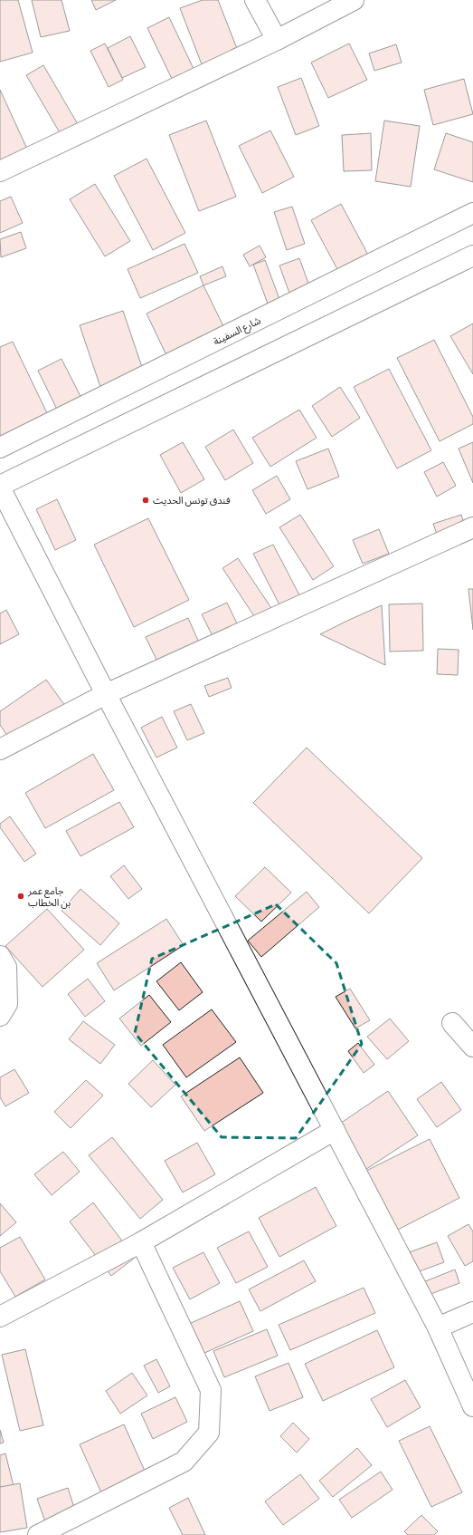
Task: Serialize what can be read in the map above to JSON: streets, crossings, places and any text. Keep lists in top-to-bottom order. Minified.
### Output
{"streets":{"street":["شارع السفينة"]},"places":["فندق تونس الحديث","جامع عمر بن الخطاب"]}
